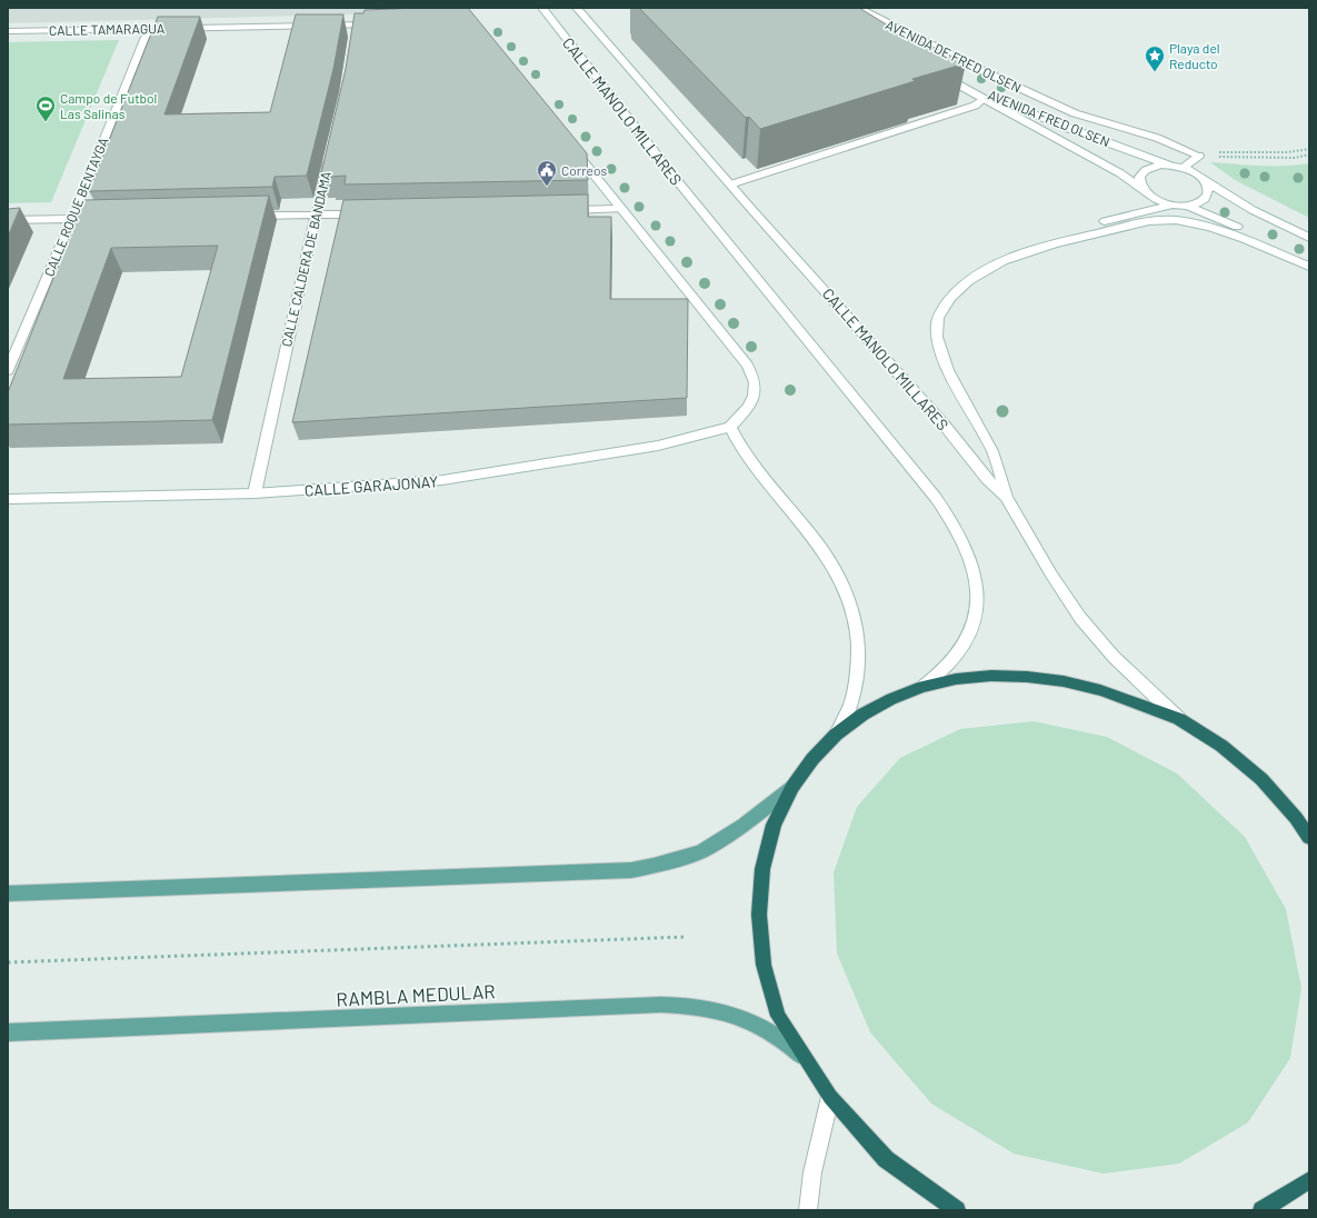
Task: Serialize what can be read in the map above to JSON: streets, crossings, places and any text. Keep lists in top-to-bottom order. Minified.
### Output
{"streets":{"main road":["RAMBLA MEDULAR"],"street":["CALLE TAMARAGUA","AVENIDA DE FRED OLSEN","CALLE MANOLO MILLARES","AVENIDA FRED OLSEN","CALLE ROQUE BENTAYGA","CALLE CALDERA DE BANDAMA","CALLE GARAJONAY"]},"crossings":[["CALLE TAMARAGUA","CALLE ROQUE BENTAYGA"],["CALLE CALDERA DE BANDAMA","CALLE GARAJONAY"]],"places":{"place":["Playa del Reducto"],"sports":["Campo de Futbol Las Salinas"],"public building":["Correos"]}}
